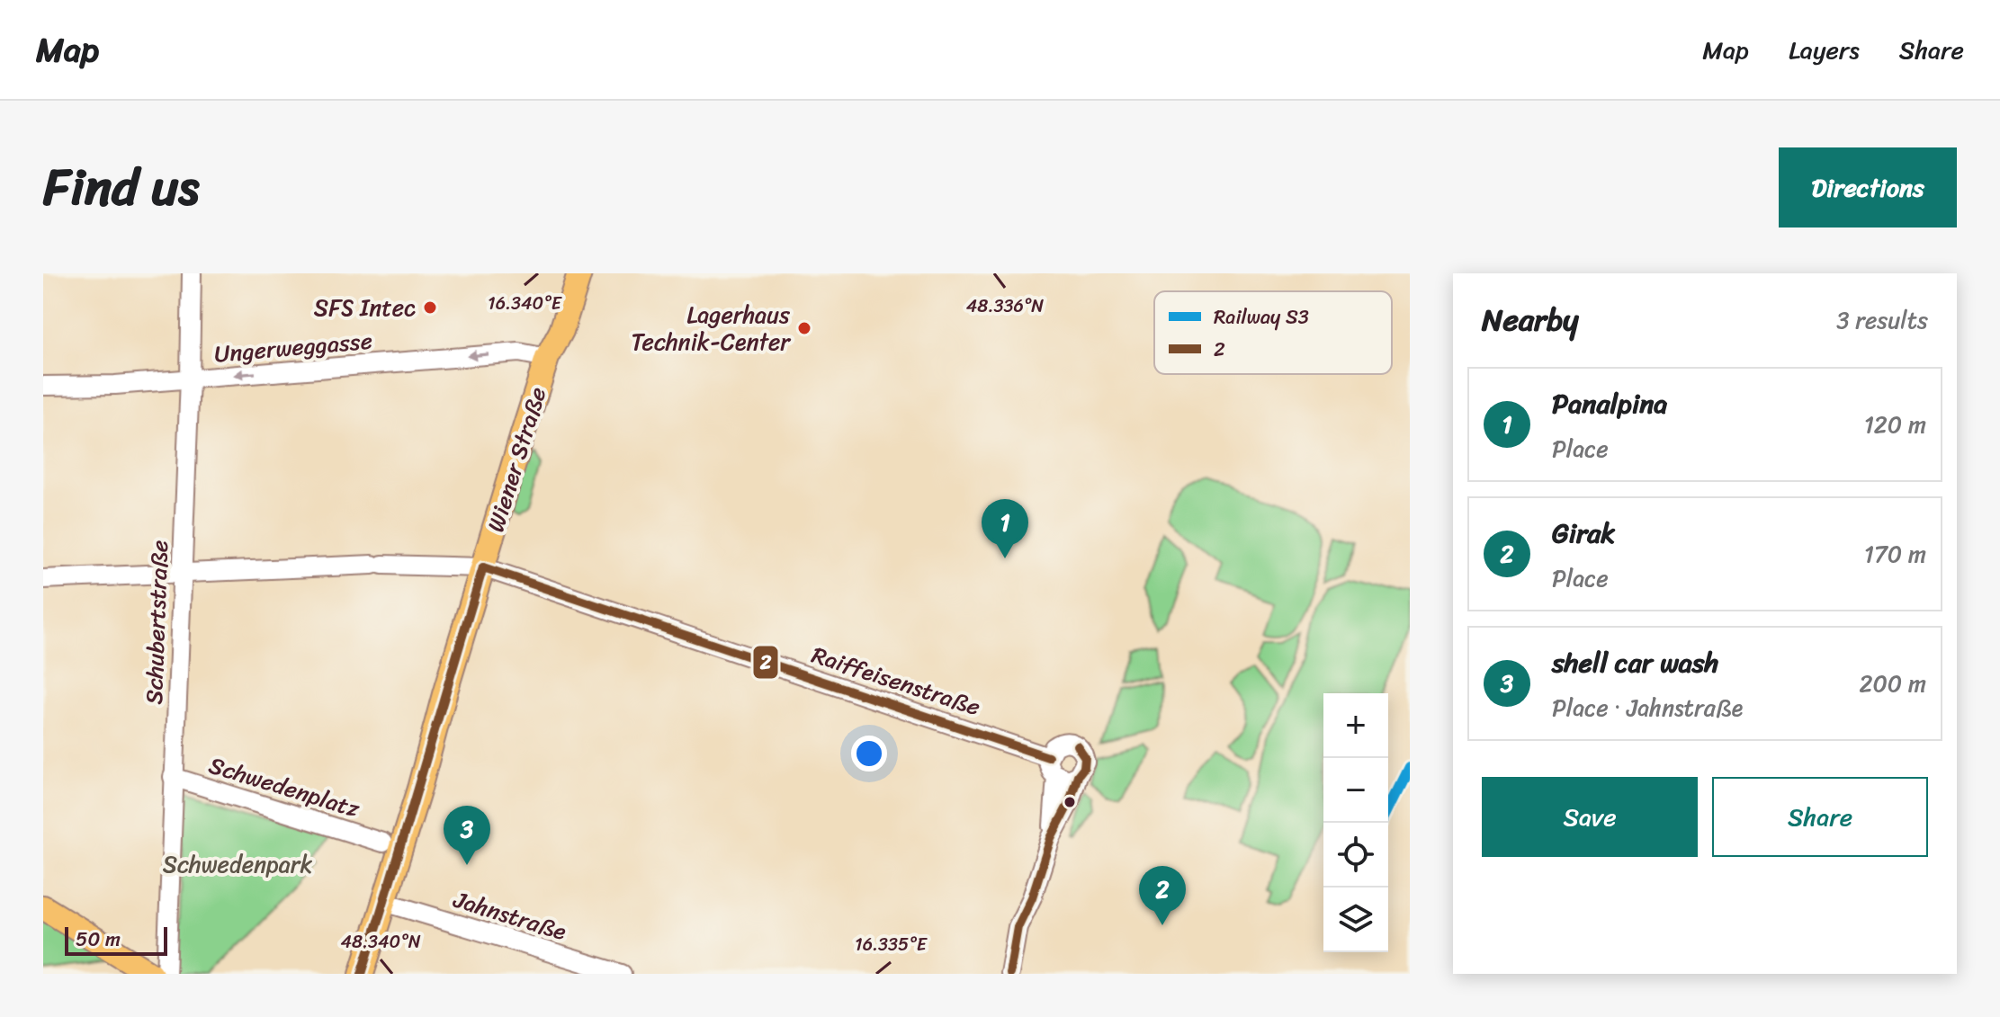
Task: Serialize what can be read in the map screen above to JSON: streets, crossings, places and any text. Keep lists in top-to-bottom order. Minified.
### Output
{"streets":{"main road":["Wiener Straße"],"street":["Ungerweggasse","Schubertstraße","Raiffeisenstraße","Schwedenplatz","Jahnstraße"]},"crossings":[["Ungerweggasse","Wiener Straße"],["Ungerweggasse","Schubertstraße"],["Wiener Straße","Raiffeisenstraße"],["Wiener Straße","Jahnstraße"],["Schubertstraße","Raiffeisenstraße"],["Schubertstraße","Schwedenplatz"]],"one_way":["Ungerweggasse"],"parks":["Schwedenpark"],"places":["SFS Intec","Lagerhaus Technik-Center"],"lines":["transit line 2","rail line S3"],"legend":["Railway S3","2"],"scale_bar":"50 m","page":{"header":"Map","nav":["Map","Layers","Share"],"title":"Find us","buttons":["Directions",["Save","Share"]],"heading":["Nearby","3 results"],"list":[{"mark":"1","name":"Panalpina","note":"Place","value":"120 m"},{"mark":"2","name":"Girak","note":"Place","value":"170 m"},{"mark":"3","name":"shell car wash","note":"Place · Jahnstraße","value":"200 m"}],"pins":["1","3","2"],"map_buttons":["+","−"],"scale":"50 m"},"coordinates":["16.340°E","48.336°N","48.340°N","16.335°E"]}
